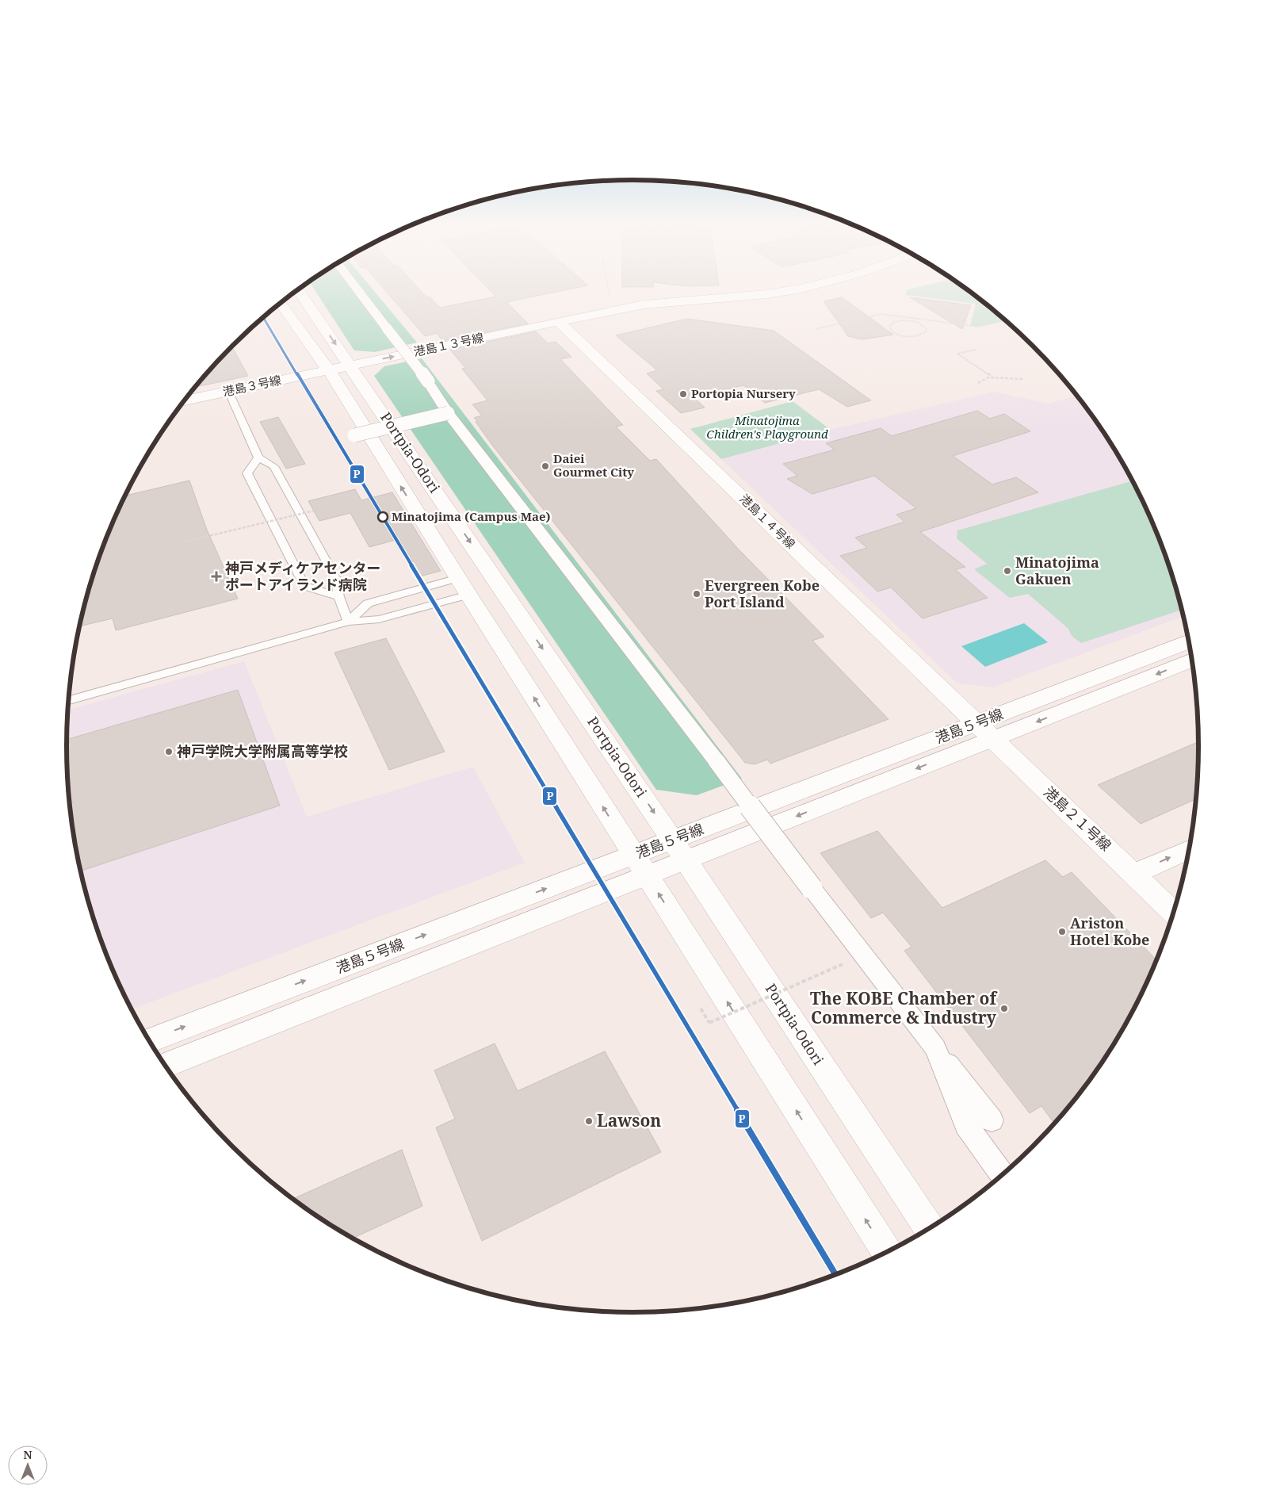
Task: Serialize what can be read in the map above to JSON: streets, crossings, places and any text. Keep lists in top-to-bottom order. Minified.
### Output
{"streets":{"street":["港島１３号線","港島３号線","Portpia-Odori","港島１４号線","港島５号線","港島２１号線"]},"crossings":[["港島１３号線","港島３号線"],["港島１３号線","Portpia-Odori"],["港島１３号線","港島１４号線"],["港島３号線","Portpia-Odori"],["Portpia-Odori","港島５号線"],["港島１４号線","港島５号線"],["港島１４号線","港島２１号線"],["港島５号線","港島２１号線"]],"parks":["Minatojima Children's Playground"],"places":{"other":["Portopia Nursery","Daiei Gourmet City","Minatojima (Campus Mae)","Minatojima Gakuen","Evergreen Kobe Port Island","神戸学院大学附属高等学校","Ariston Hotel Kobe","The KOBE Chamber of Commerce & Industry","Lawson"],"health":["神戸メディケアセンター ポートアイランド病院"]},"lines":["transit line P"],"north":"top"}
